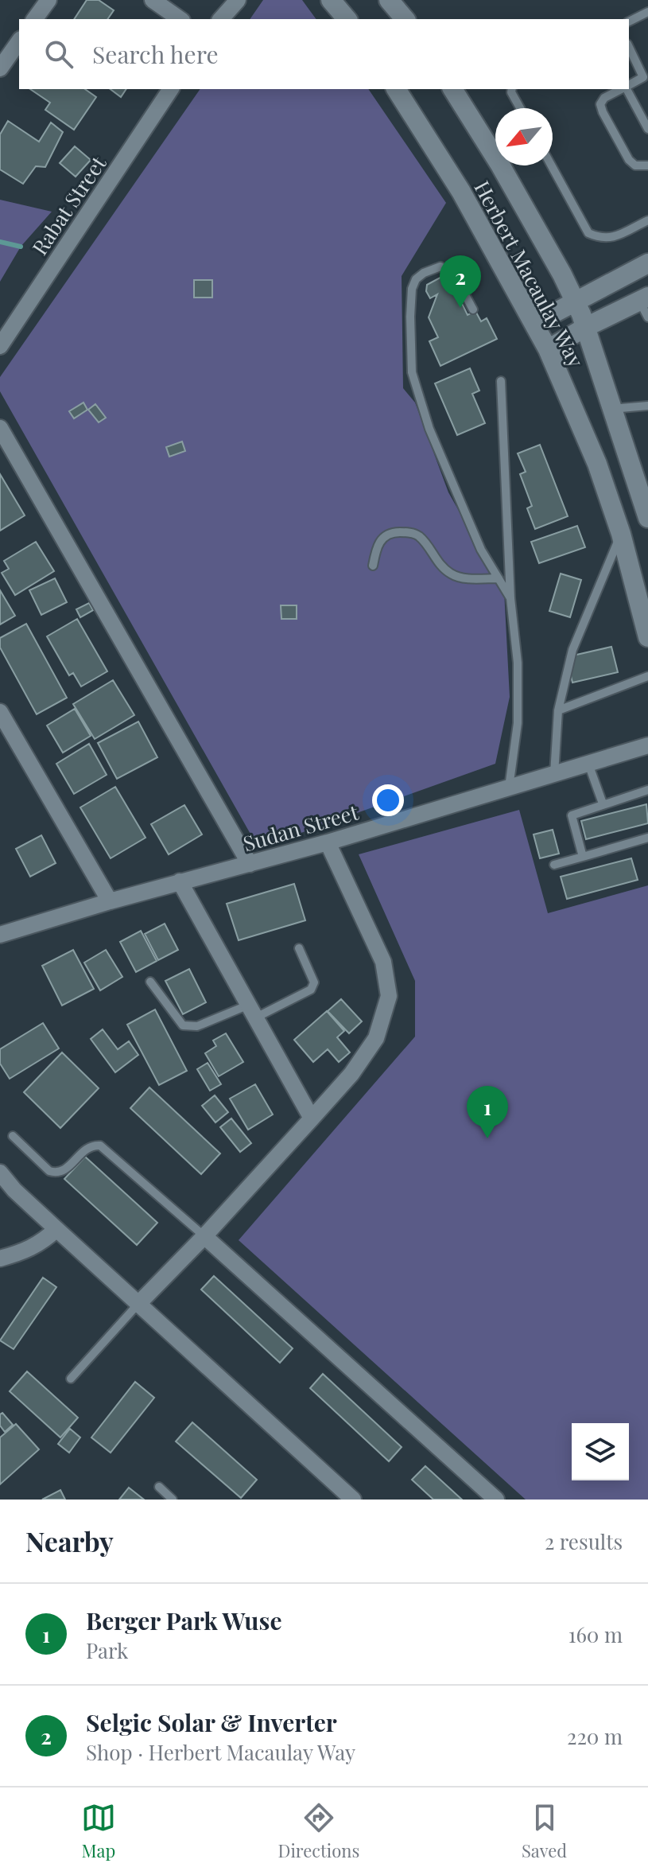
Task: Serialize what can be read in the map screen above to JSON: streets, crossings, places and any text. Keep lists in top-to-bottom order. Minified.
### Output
{"streets":{"main road":["Herbert Macaulay Way"],"street":["Rabat Street","Sudan Street"]},"north":"bottom left","page":{"search":"Search here","pins":["2","1"],"heading":["Nearby","2 results"],"list":[{"mark":"1","name":"Berger Park Wuse","note":"Park","value":"160 m"},{"mark":"2","name":"Selgic Solar & Inverter","note":"Shop · Herbert Macaulay Way","value":"220 m"}],"nav":["Map","Directions","Saved"]}}
